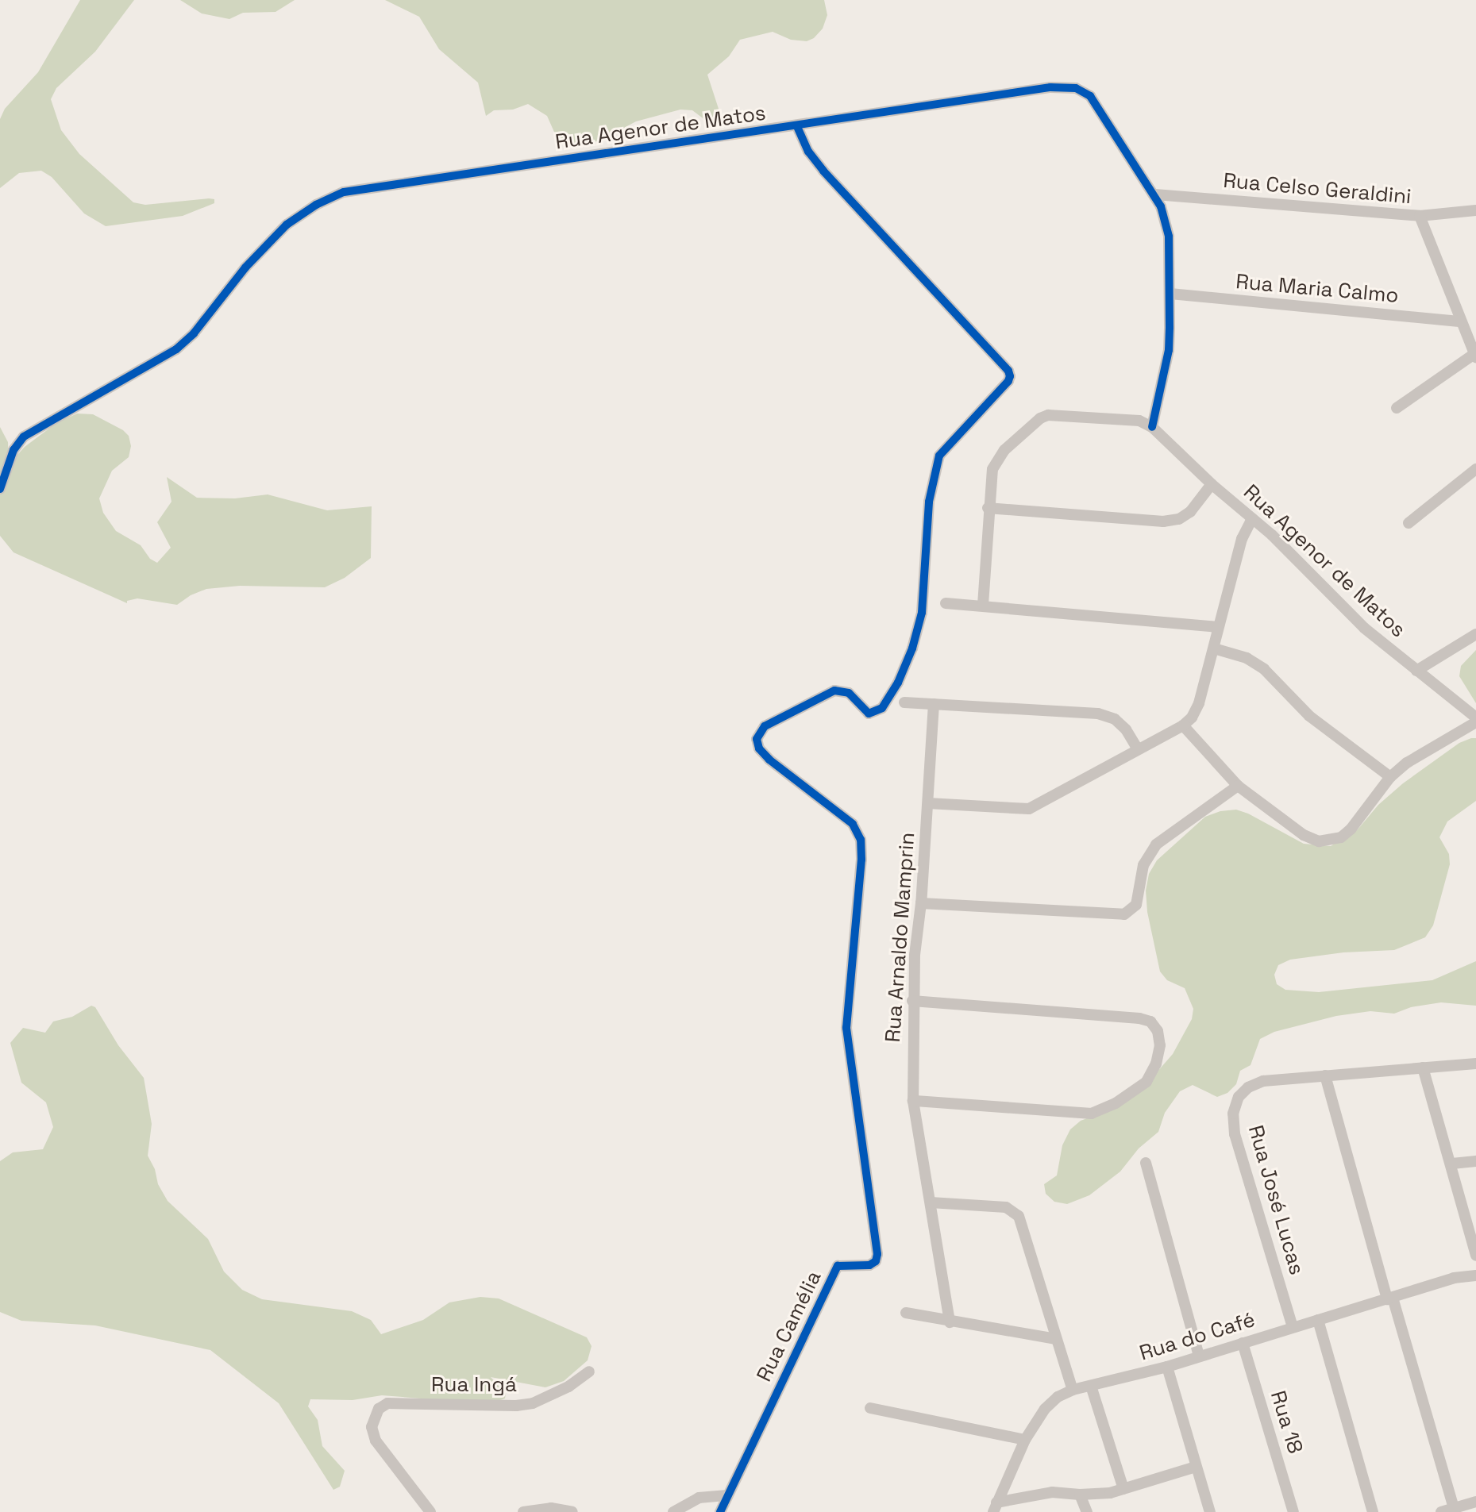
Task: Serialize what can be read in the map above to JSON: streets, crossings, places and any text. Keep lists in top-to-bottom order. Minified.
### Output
{"streets":{"street":["Rua Agenor de Matos","Rua Celso Geraldini","Rua Maria Calmo","Rua Arnaldo Mamprin","Rua José Lucas","Rua Camélia","Rua do Café","Rua Ingá","Rua 18"]},"crossings":[["Rua Agenor de Matos","Rua Celso Geraldini"],["Rua Agenor de Matos","Rua Maria Calmo"],["Rua Agenor de Matos","Rua Camélia"],["Rua José Lucas","Rua do Café"],["Rua do Café","Rua 18"]]}
